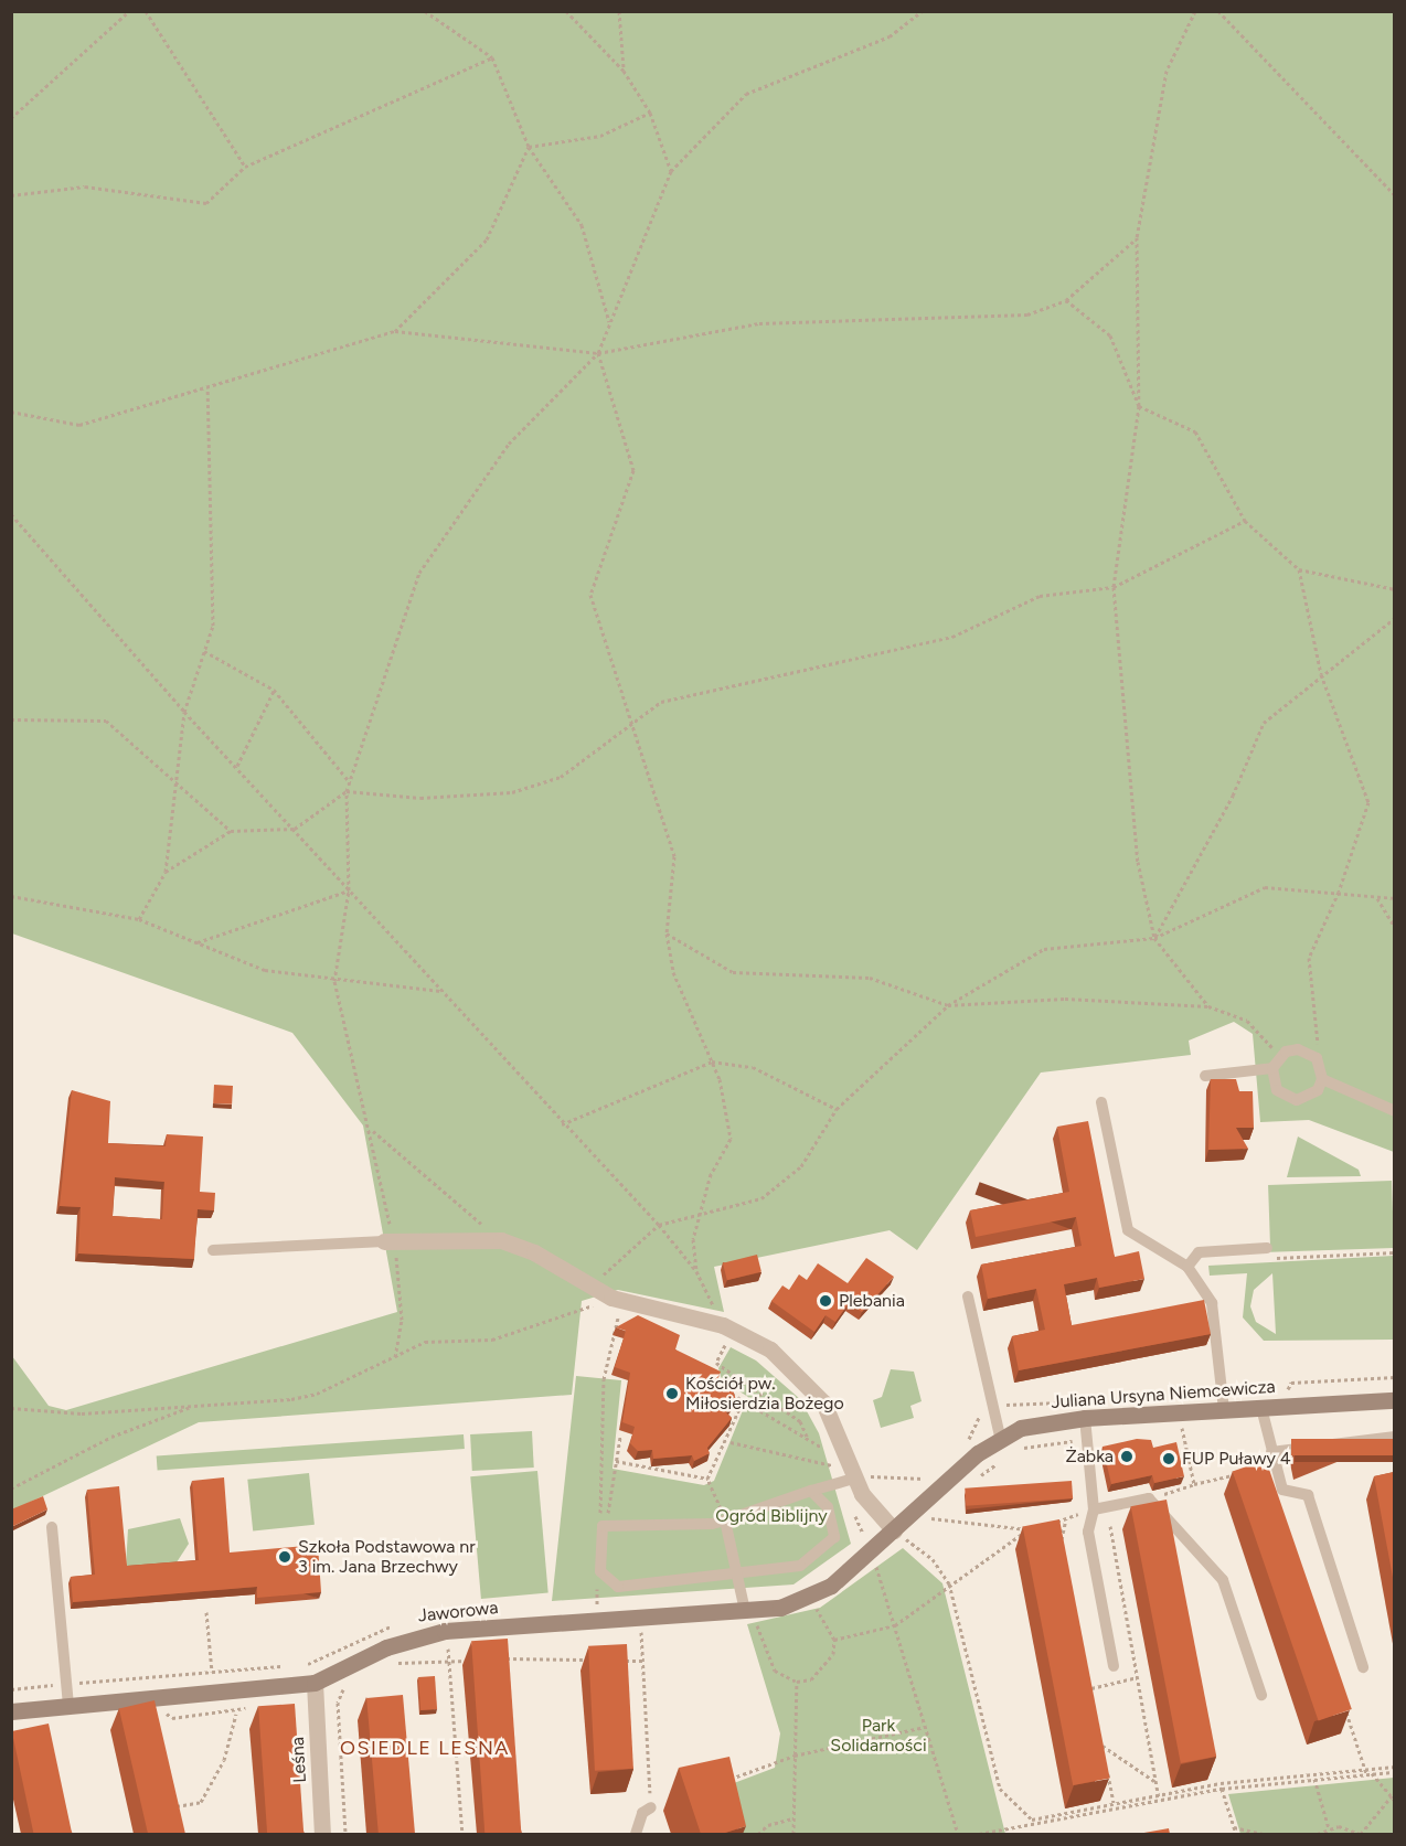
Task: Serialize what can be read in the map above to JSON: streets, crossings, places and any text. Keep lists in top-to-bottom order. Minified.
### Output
{"streets":{"street":["Juliana Ursyna Niemcewicza","Jaworowa","Leśna"]},"crossings":[["Juliana Ursyna Niemcewicza","Jaworowa"],["Jaworowa","Leśna"]],"districts":["OSIEDLE LESNA"],"parks":["Ogród Biblijny","Park Solidarności"],"places":["Plebania","Kościół pw. Miłosierdzia Bożego","Żabka","FUP Puławy 4","Szkoła Podstawowa nr 3 im. Jana Brzechwy"]}
